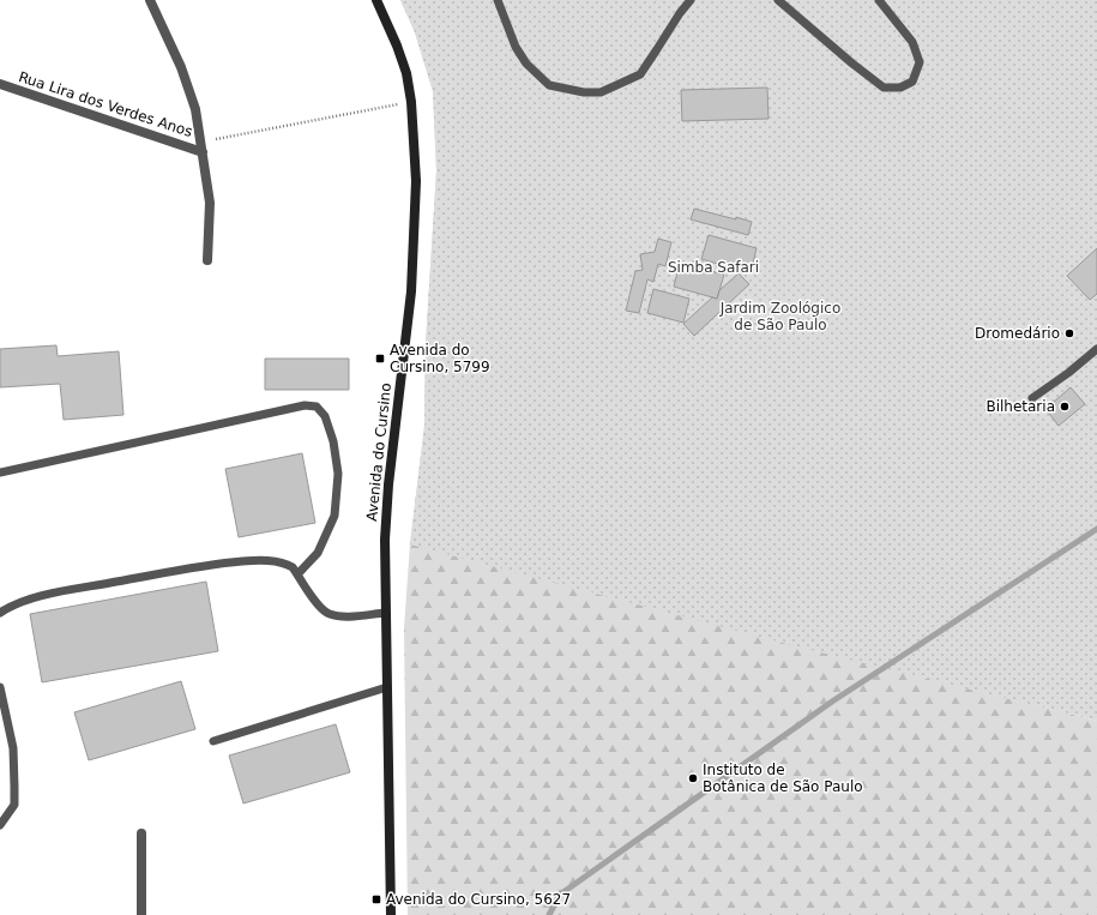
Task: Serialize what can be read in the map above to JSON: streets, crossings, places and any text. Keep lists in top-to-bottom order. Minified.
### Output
{"streets":{"main road":["Avenida do Cursino"],"street":["Rua Lira dos Verdes Anos"]},"parks":["Simba Safari","Jardim Zoológico de São Paulo"],"places":{"other":["Dromedário","Bilhetaria","Instituto de Botânica de São Paulo"],"transit":["Avenida do Cursino, 5799","Avenida do Cursino, 5627"]}}
